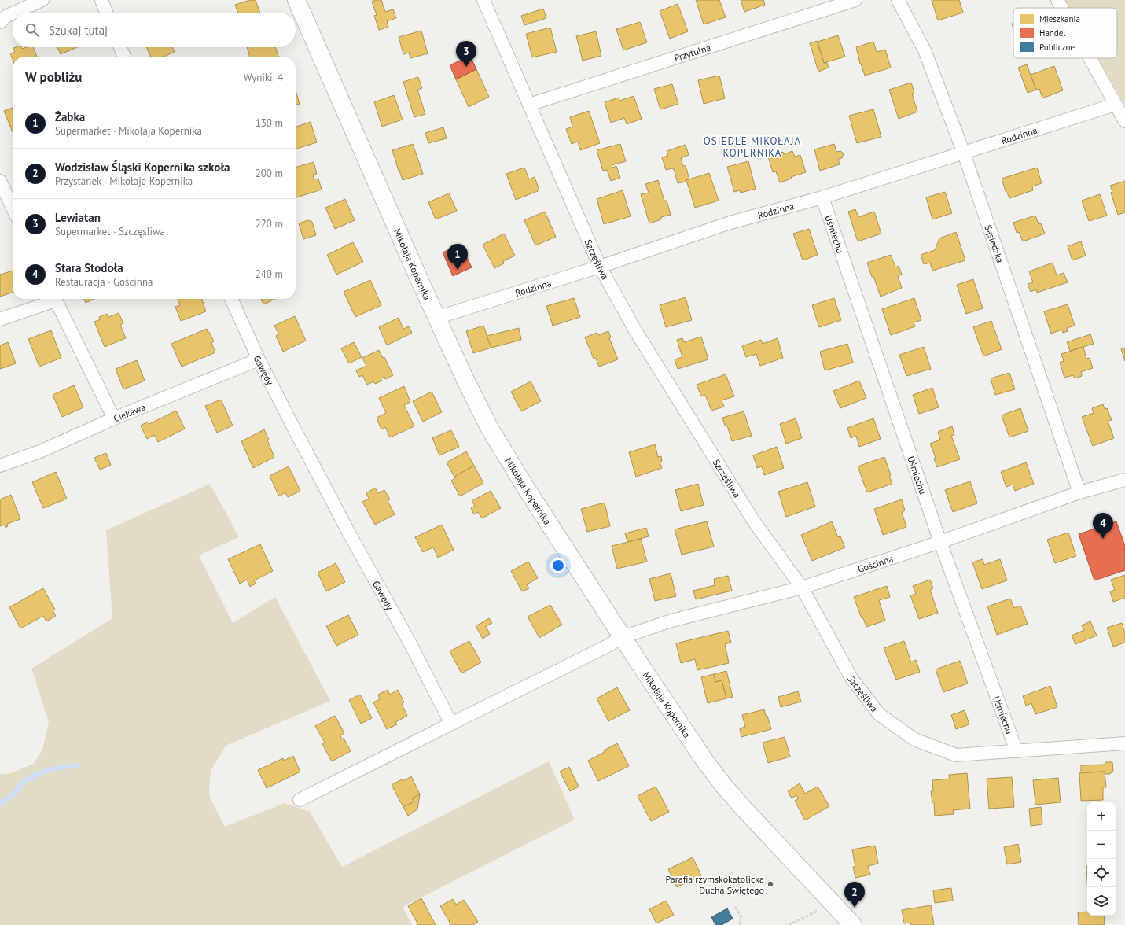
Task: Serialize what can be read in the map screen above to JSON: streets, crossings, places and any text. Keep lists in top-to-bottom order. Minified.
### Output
{"streets":{"street":["Przytulna","Rodzinna","Uśmiechu","Sąsiedzka","Szczęśliwa","Mikołaja Kopernika","Gawędy","Ciekawa","Gościnna"]},"crossings":[["Przytulna","Szczęśliwa"],["Rodzinna","Uśmiechu"],["Rodzinna","Sąsiedzka"],["Rodzinna","Szczęśliwa"],["Rodzinna","Mikołaja Kopernika"],["Uśmiechu","Szczęśliwa"],["Uśmiechu","Gościnna"],["Sąsiedzka","Gościnna"],["Szczęśliwa","Gościnna"],["Mikołaja Kopernika","Gościnna"],["Gawędy","Ciekawa"]],"districts":["OSIEDLE MIKOŁAJA KOPERNIKA"],"places":["Parafia rzymskokatolicka Ducha Świętego"],"legend":["Mieszkania","Handel","Publiczne"],"page":{"search":"Szukaj tutaj","pins":["3","1","4","2"],"heading":["W pobliżu","Wyniki: 4"],"list":[{"mark":"1","name":"Żabka","note":"Supermarket · Mikołaja Kopernika","value":"130 m"},{"mark":"2","name":"Wodzisław Śląski Kopernika szkoła","note":"Przystanek · Mikołaja Kopernika","value":"200 m"},{"mark":"3","name":"Lewiatan","note":"Supermarket · Szczęśliwa","value":"220 m"},{"mark":"4","name":"Stara Stodoła","note":"Restauracja · Gościnna","value":"240 m"}],"map_buttons":["+","−"]}}
